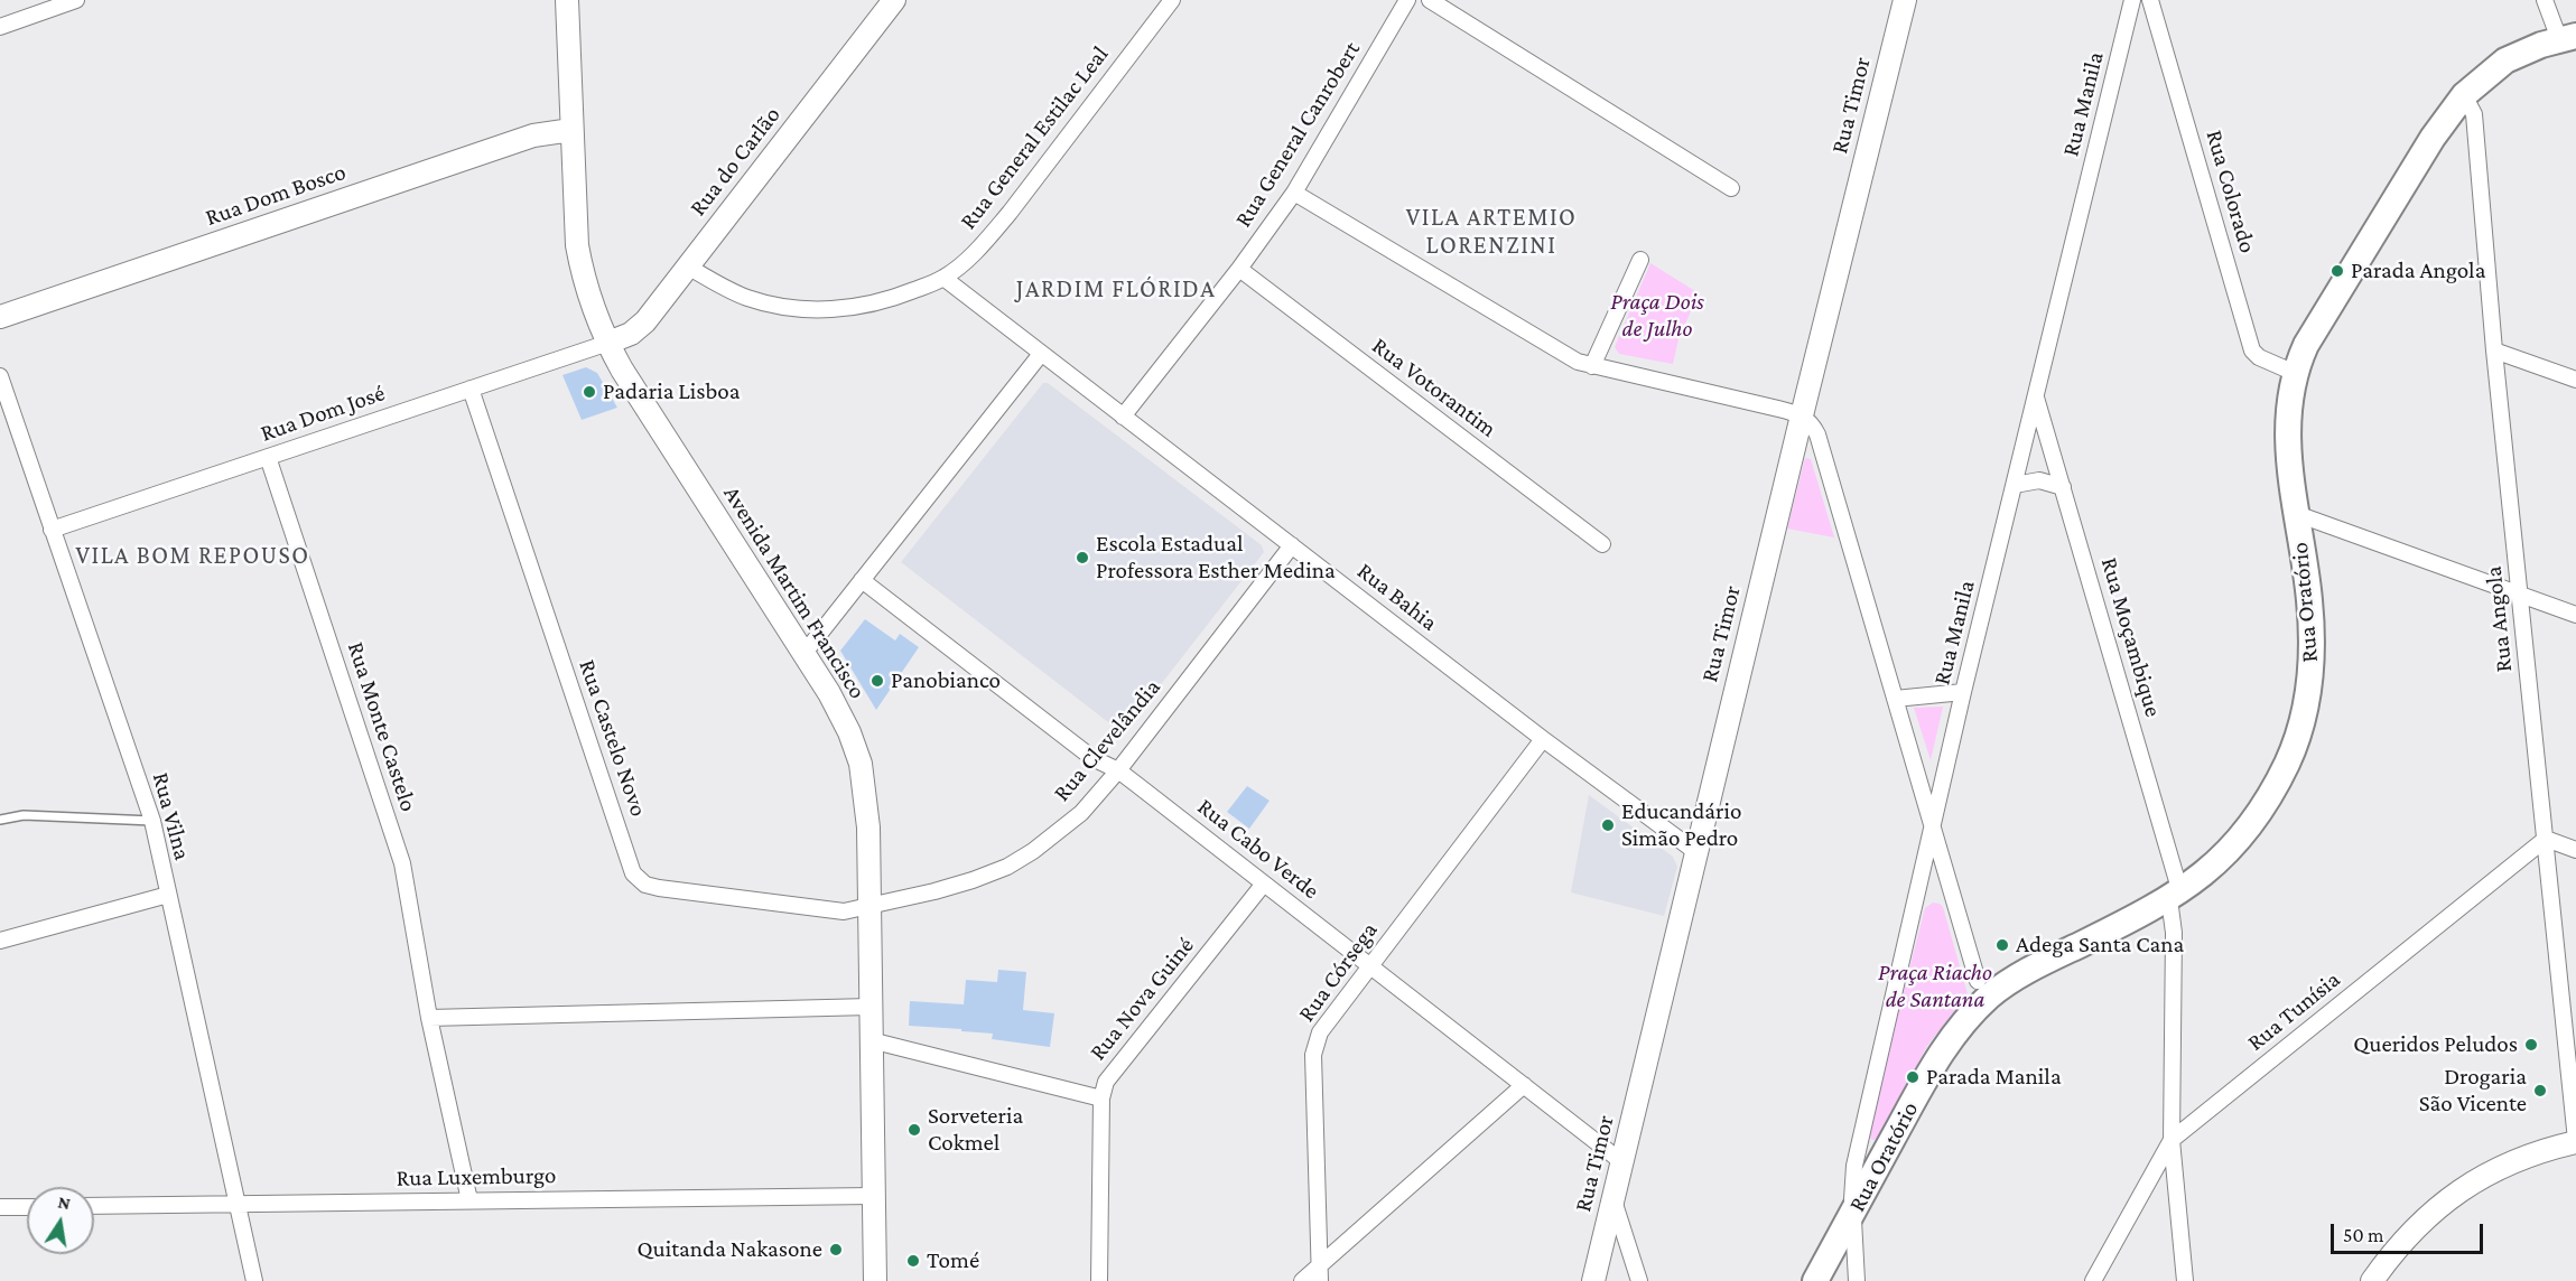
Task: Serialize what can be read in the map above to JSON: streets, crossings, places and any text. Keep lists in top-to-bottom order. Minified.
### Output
{"streets":{"main road":["Rua Oratório"],"street":["Rua Manila","Rua Timor","Rua General Canrobert","Rua General Estilac Leal","Rua do Carlão","Rua Colorado","Rua Dom Bosco","Rua Votorantim","Rua Dom José","Avenida Martim Francisco","Rua Bahia","Rua Angola","Rua Moçambique","Rua Monte Castelo","Rua Castelo Novo","Rua Clevelândia","Rua Vilna","Rua Cabo Verde","Rua Córsega","Rua Nova Guiné","Rua Tunísia","Rua Luxemburgo"]},"crossings":[["Rua Manila","Rua Oratório"],["Rua Manila","Rua Moçambique"],["Rua Timor","Rua Bahia"],["Rua Timor","Rua Cabo Verde"],["Rua General Canrobert","Rua Votorantim"],["Rua General Canrobert","Rua Bahia"],["Rua General Estilac Leal","Rua do Carlão"],["Rua General Estilac Leal","Rua Bahia"],["Rua do Carlão","Rua Dom José"],["Rua do Carlão","Avenida Martim Francisco"],["Rua Colorado","Rua Oratório"],["Rua Dom Bosco","Avenida Martim Francisco"],["Rua Dom José","Avenida Martim Francisco"],["Rua Dom José","Rua Monte Castelo"],["Rua Dom José","Rua Castelo Novo"],["Rua Dom José","Rua Vilna"],["Avenida Martim Francisco","Rua Castelo Novo"],["Avenida Martim Francisco","Rua Clevelândia"],["Avenida Martim Francisco","Rua Luxemburgo"],["Rua Bahia","Rua Clevelândia"],["Rua Bahia","Rua Córsega"],["Rua Oratório","Rua Angola"],["Rua Oratório","Rua Moçambique"],["Rua Angola","Rua Tunísia"],["Rua Moçambique","Rua Tunísia"],["Rua Monte Castelo","Rua Luxemburgo"],["Rua Castelo Novo","Rua Clevelândia"],["Rua Clevelândia","Rua Cabo Verde"],["Rua Vilna","Rua Luxemburgo"],["Rua Cabo Verde","Rua Córsega"],["Rua Cabo Verde","Rua Nova Guiné"]],"districts":["VILA ARTEMIO LORENZINI","JARDIM FLÓRIDA","VILA BOM REPOUSO"],"parks":["Praça Dois de Julho","Praça Riacho de Santana"],"places":["Parada Angola","Padaria Lisboa","Escola Estadual Professora Esther Medina","Panobianco","Educandário Simão Pedro","Adega Santa Cana","Queridos Peludos","Parada Manila","Drogaria São Vicente","Sorveteria Cokmel","Quitanda Nakasone","Tomé"],"scale_bar":"50 m","north":"top"}
